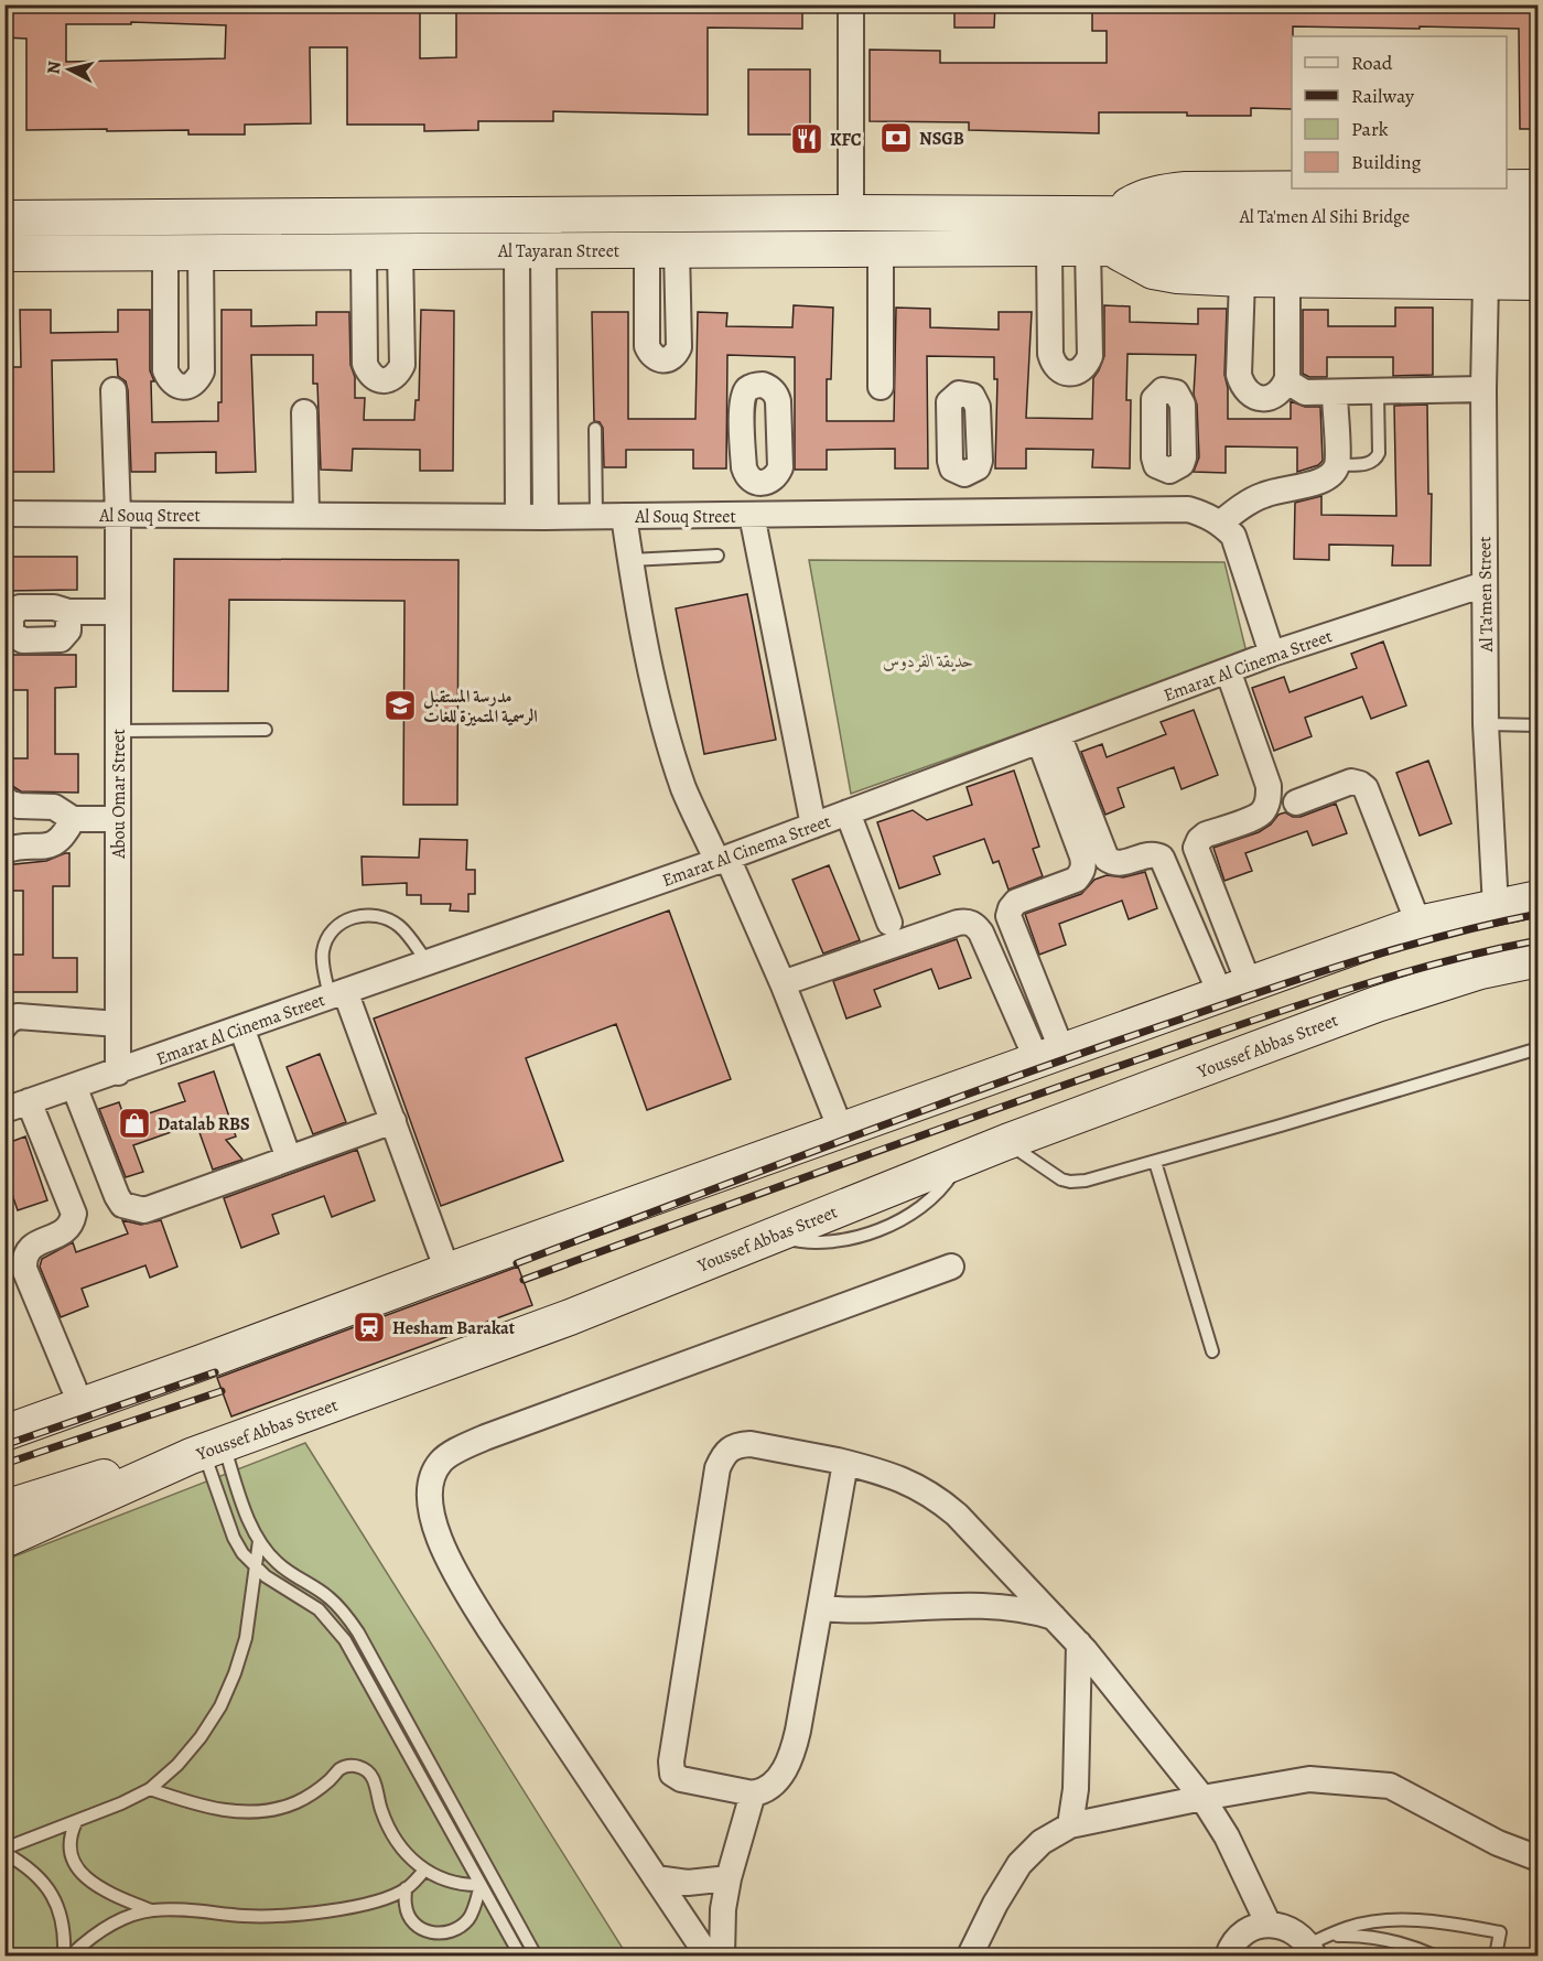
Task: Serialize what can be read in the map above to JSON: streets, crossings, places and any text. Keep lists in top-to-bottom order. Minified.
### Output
{"streets":{"main road":["Al Ta'men Al Sihi Bridge","Al Tayaran Street","Youssef Abbas Street"],"street":["Al Souq Street","Al Ta'men Street","Emarat Al Cinema Street","Abou Omar Street"]},"crossings":[["Al Ta'men Al Sihi Bridge","Al Tayaran Street"],["Al Souq Street","Abou Omar Street"],["Al Ta'men Street","Emarat Al Cinema Street"],["Emarat Al Cinema Street","Abou Omar Street"]],"parks":["حديقة الفردوس"],"places":{"bank":["NSGB"],"restaurant":["KFC"],"school or university":["مدرسة المستقبل الرسمية المتميزة للغات"],"shop":["Datalab RBS"],"station":["Hesham Barakat"]},"legend":["Road","Railway","Park","Building"],"north":"left"}
